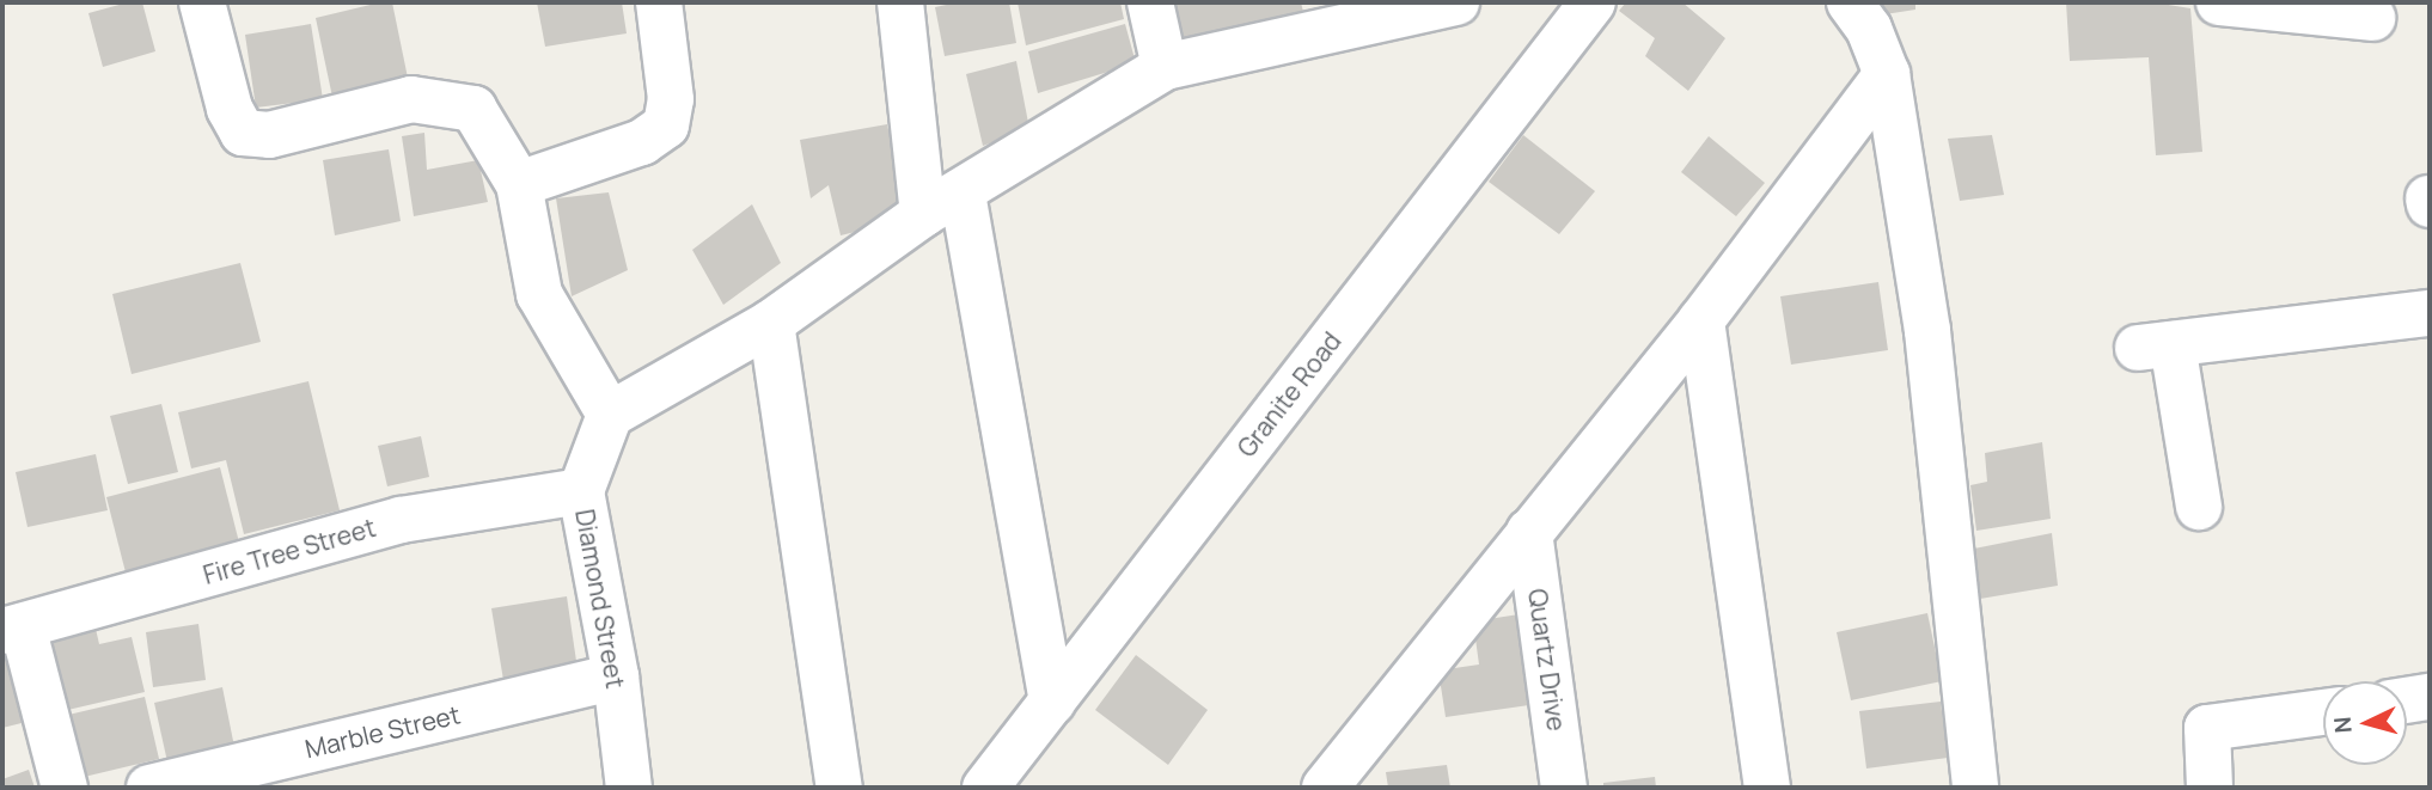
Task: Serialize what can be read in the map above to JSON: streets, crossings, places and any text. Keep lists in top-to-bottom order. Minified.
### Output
{"streets":{"street":["Granite Road","Fire Tree Street","Diamond Street","Quartz Drive","Marble Street"]},"crossings":[["Fire Tree Street","Diamond Street"],["Diamond Street","Marble Street"]],"north":"left"}
